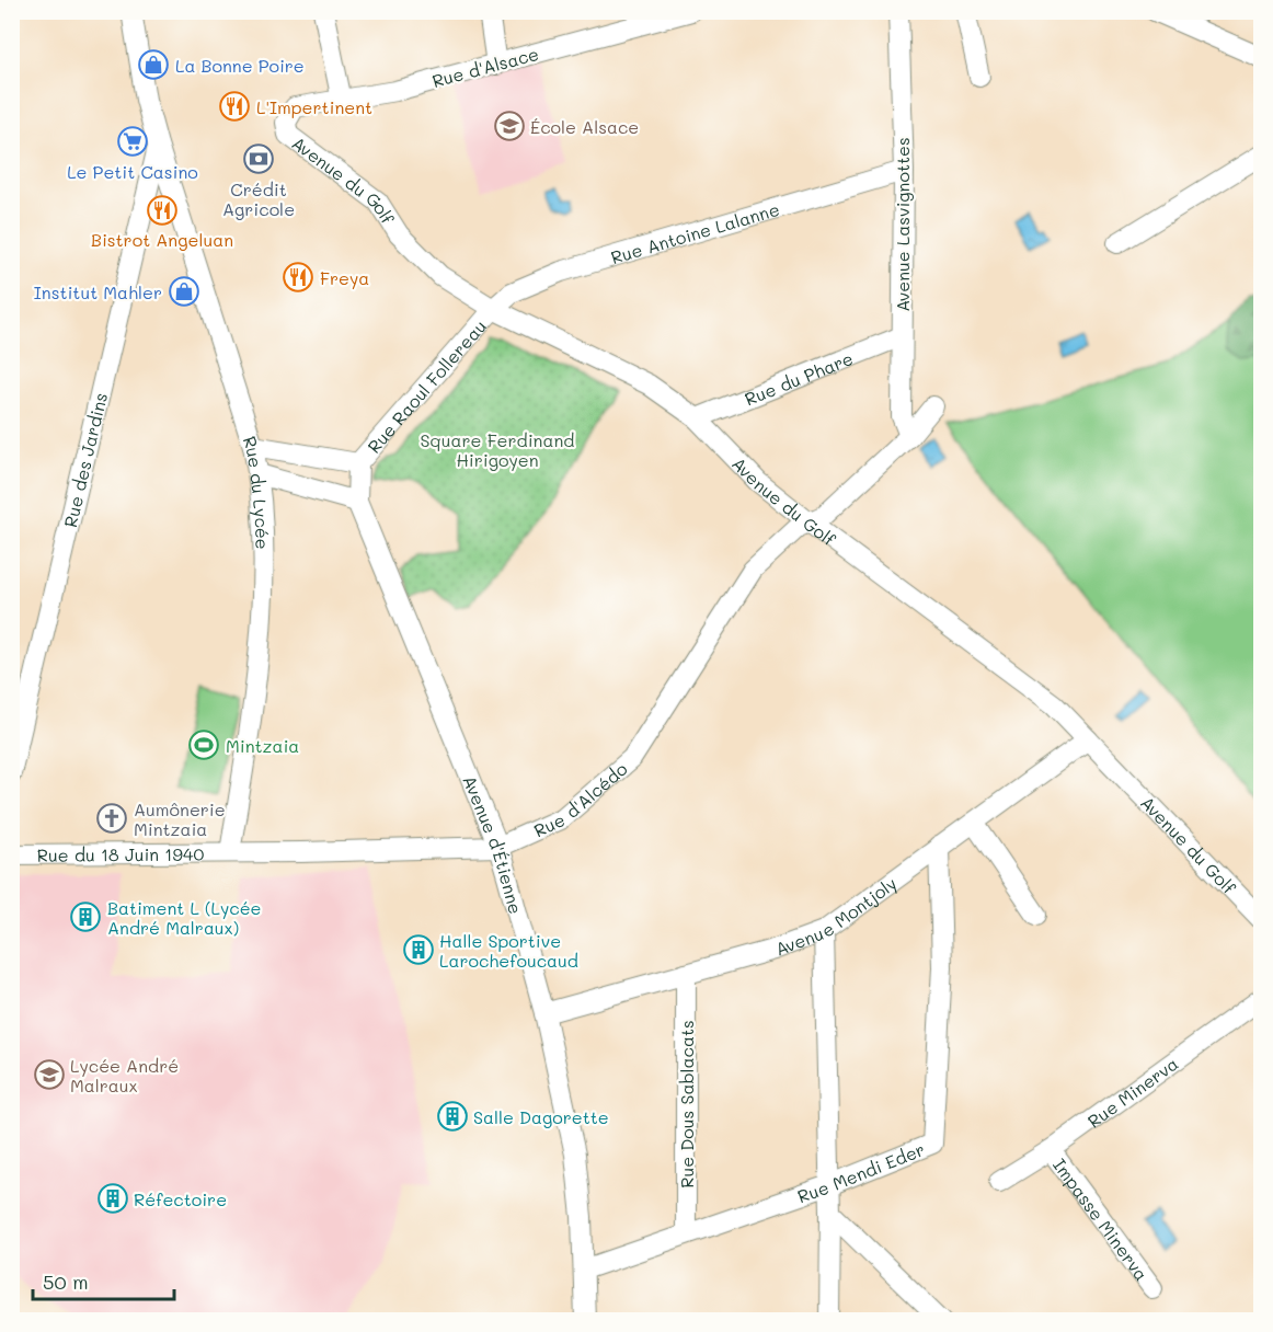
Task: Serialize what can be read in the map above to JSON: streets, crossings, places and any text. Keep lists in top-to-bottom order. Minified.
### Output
{"streets":{"street":["Rue d'Alsace","Avenue du Golf","Avenue Lasvignottes","Rue Antoine Lalanne","Rue du Phare","Rue Raoul Follereau","Rue des Jardins","Rue du Lycée","Rue d'Alcédo","Avenue d'Étienne","Rue du 18 Juin 1940","Avenue Montjoly","Rue Minerva","Rue Dous Sablacats","Rue Mendi Eder","Impasse Minerva"]},"crossings":[["Rue d'Alsace","Avenue du Golf"],["Avenue du Golf","Rue Antoine Lalanne"],["Avenue du Golf","Rue du Phare"],["Avenue du Golf","Rue Raoul Follereau"],["Avenue du Golf","Rue d'Alcédo"],["Avenue du Golf","Avenue Montjoly"],["Avenue Lasvignottes","Rue Antoine Lalanne"],["Avenue Lasvignottes","Rue du Phare"],["Avenue Lasvignottes","Rue d'Alcédo"],["Rue Antoine Lalanne","Rue Raoul Follereau"],["Rue Raoul Follereau","Avenue d'Étienne"],["Rue des Jardins","Rue du Lycée"],["Rue du Lycée","Rue d'Alcédo"],["Rue du Lycée","Rue du 18 Juin 1940"],["Rue d'Alcédo","Avenue d'Étienne"],["Rue d'Alcédo","Rue du 18 Juin 1940"],["Avenue d'Étienne","Avenue Montjoly"],["Avenue d'Étienne","Rue Mendi Eder"],["Avenue Montjoly","Rue Dous Sablacats"],["Avenue Montjoly","Rue Mendi Eder"],["Rue Minerva","Impasse Minerva"],["Rue Dous Sablacats","Rue Mendi Eder"]],"parks":["Square Ferdinand Hirigoyen"],"places":{"shop":["La Bonne Poire","Institut Mahler"],"restaurant":["L'Impertinent","Bistrot Angeluan","Freya"],"school or university":["École Alsace","Lycée André Malraux"],"supermarket":["Le Petit Casino"],"bank":["Crédit Agricole"],"sports":["Mintzaia"],"church":["Aumônerie Mintzaia"],"building":["Batiment L (Lycée André Malraux)","Halle Sportive Larochefoucaud","Salle Dagorette","Réfectoire"]},"scale_bar":"50 m"}
